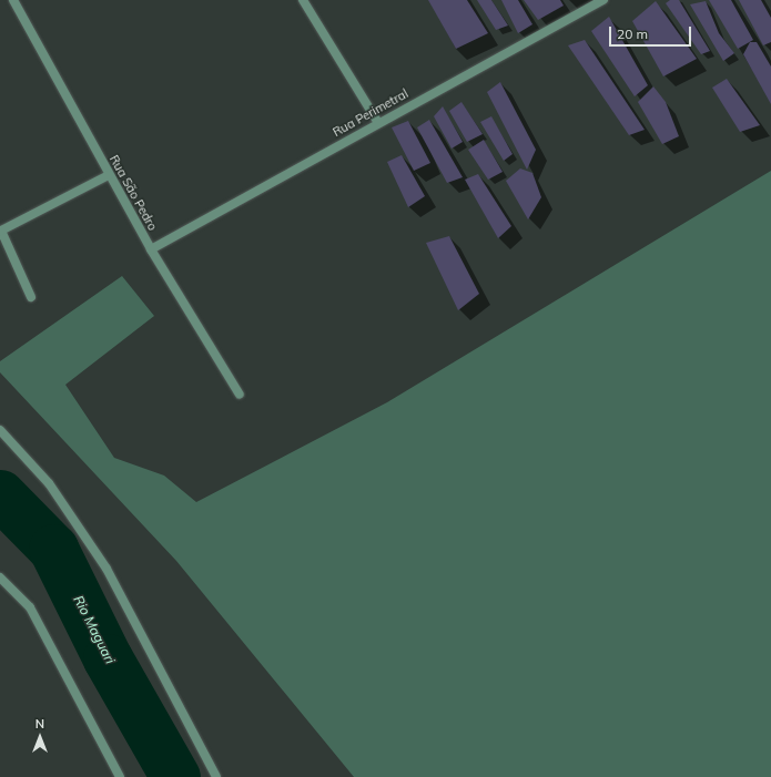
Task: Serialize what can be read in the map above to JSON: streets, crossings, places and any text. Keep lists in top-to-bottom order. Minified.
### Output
{"streets":{"street":["Rua Perimetral","Rua São Pedro"]},"crossings":[["Rua Perimetral","Rua São Pedro"]],"water":["Rio Maguari"],"scale_bar":"20 m","north":"top"}
